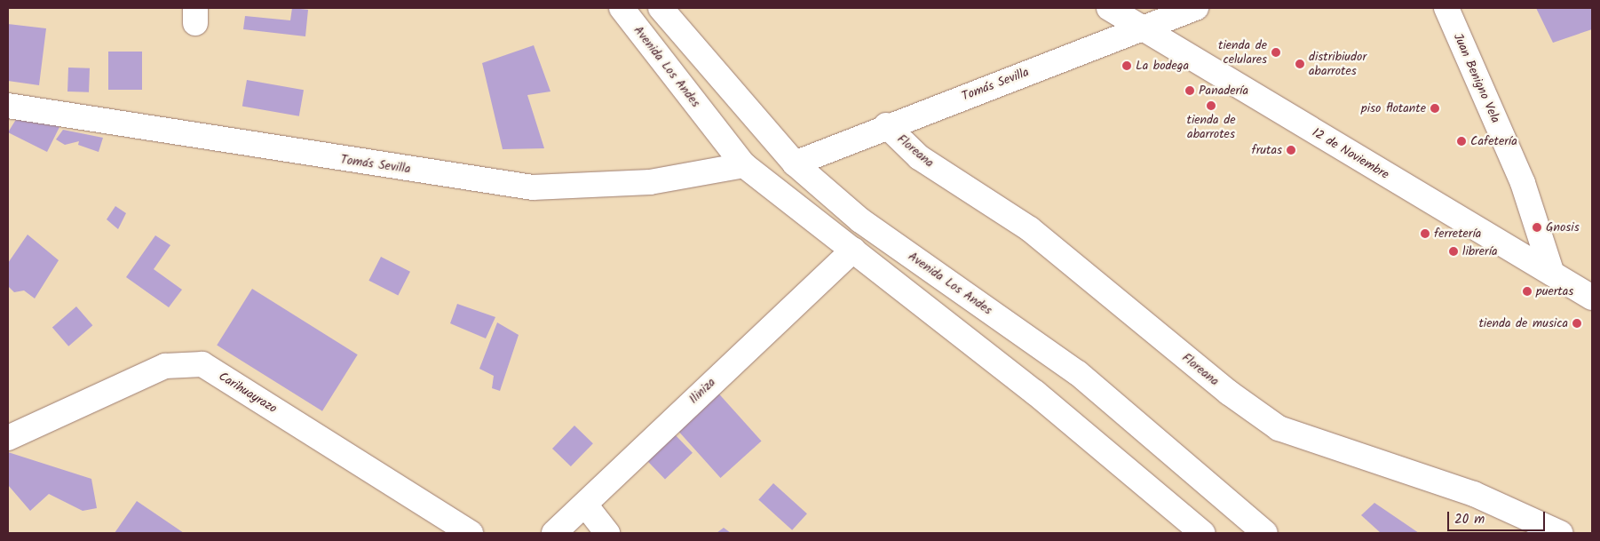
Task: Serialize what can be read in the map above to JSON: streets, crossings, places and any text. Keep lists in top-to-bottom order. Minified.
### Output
{"streets":{"street":["Avenida Los Andes","Juan Benigno Vela","Tomás Sevilla","Floreana","12 de Noviembre","Iliniza","Carihuayrazo"]},"crossings":[["Avenida Los Andes","Tomás Sevilla"],["Avenida Los Andes","Iliniza"],["Juan Benigno Vela","12 de Noviembre"],["Tomás Sevilla","Floreana"],["Tomás Sevilla","12 de Noviembre"]],"places":["tienda de celulares","distribiudor abarrotes","La bodega","Panadería","tienda de abarrotes","piso flotante","Cafetería","frutas","Gnosis","ferretería","librería","puertas","tienda de musica"],"scale_bar":"20 m"}
